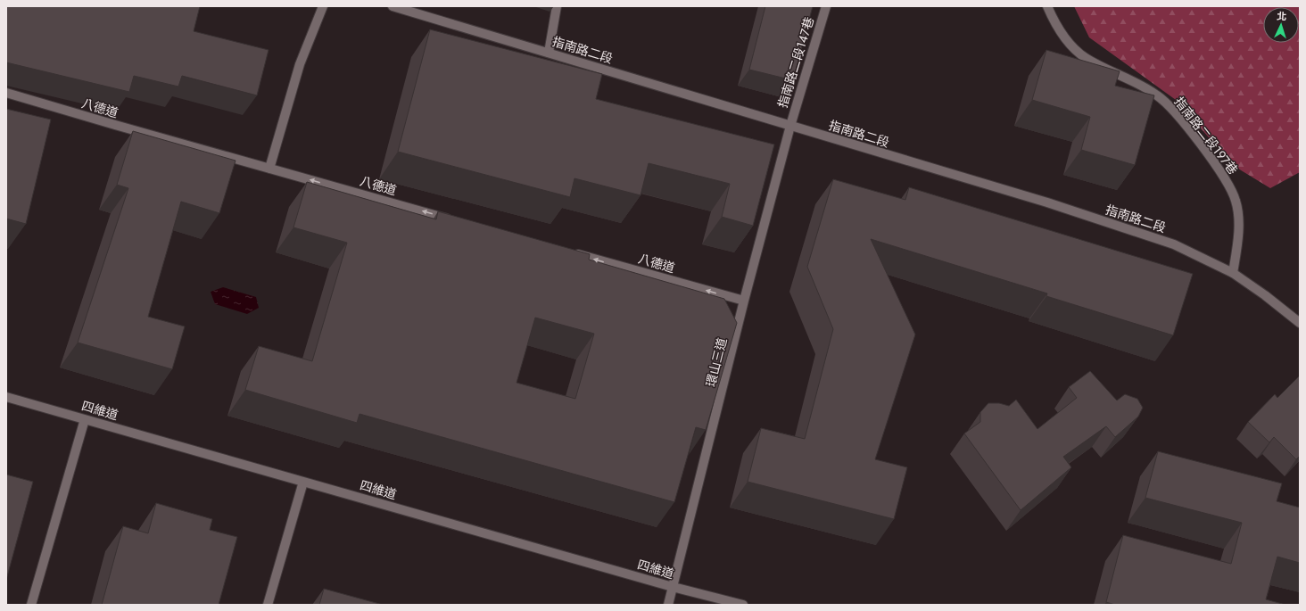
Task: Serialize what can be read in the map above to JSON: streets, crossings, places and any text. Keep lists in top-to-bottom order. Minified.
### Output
{"streets":{"street":["指南路二段","指南路二段147巷","八德道","指南路二段197巷","環山三道","四維道"]},"crossings":[["指南路二段","指南路二段147巷"],["指南路二段","指南路二段197巷"],["指南路二段","環山三道"],["指南路二段147巷","環山三道"],["八德道","環山三道"],["環山三道","四維道"]],"one_way":["八德道"],"north":"top"}
